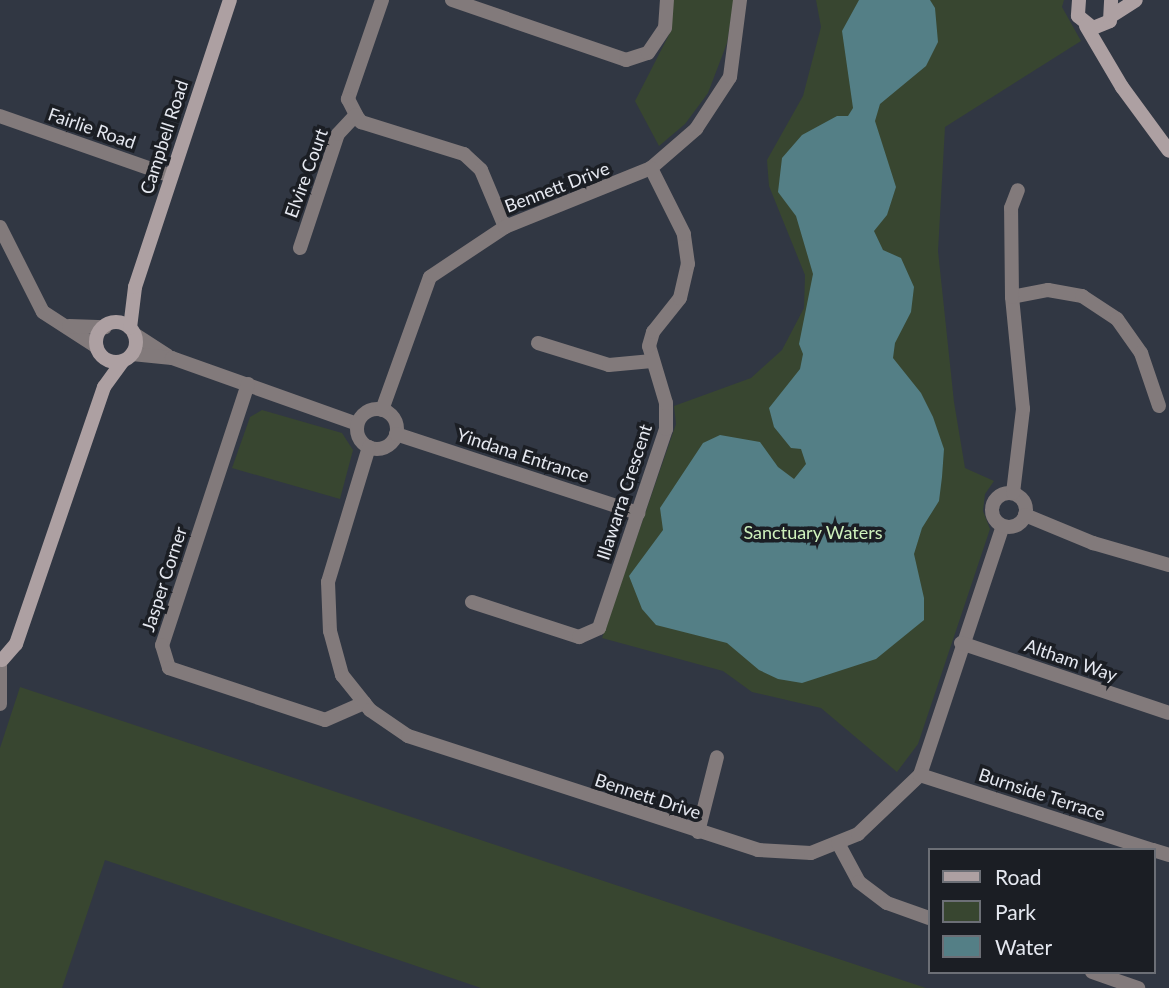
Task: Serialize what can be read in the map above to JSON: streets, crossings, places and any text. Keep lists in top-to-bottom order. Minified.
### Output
{"streets":{"street":["Fairlie Road","Campbell Road","Elvire Court","Bennett Drive","Yindana Entrance","Illawarra Crescent","Jasper Corner","Altham Way","Burnside Terrace"]},"crossings":[["Fairlie Road","Campbell Road"],["Bennett Drive","Yindana Entrance"],["Bennett Drive","Illawarra Crescent"],["Bennett Drive","Jasper Corner"],["Bennett Drive","Altham Way"],["Bennett Drive","Burnside Terrace"],["Yindana Entrance","Illawarra Crescent"]],"parks":["Sanctuary Waters"],"legend":["Road","Park","Water"]}
